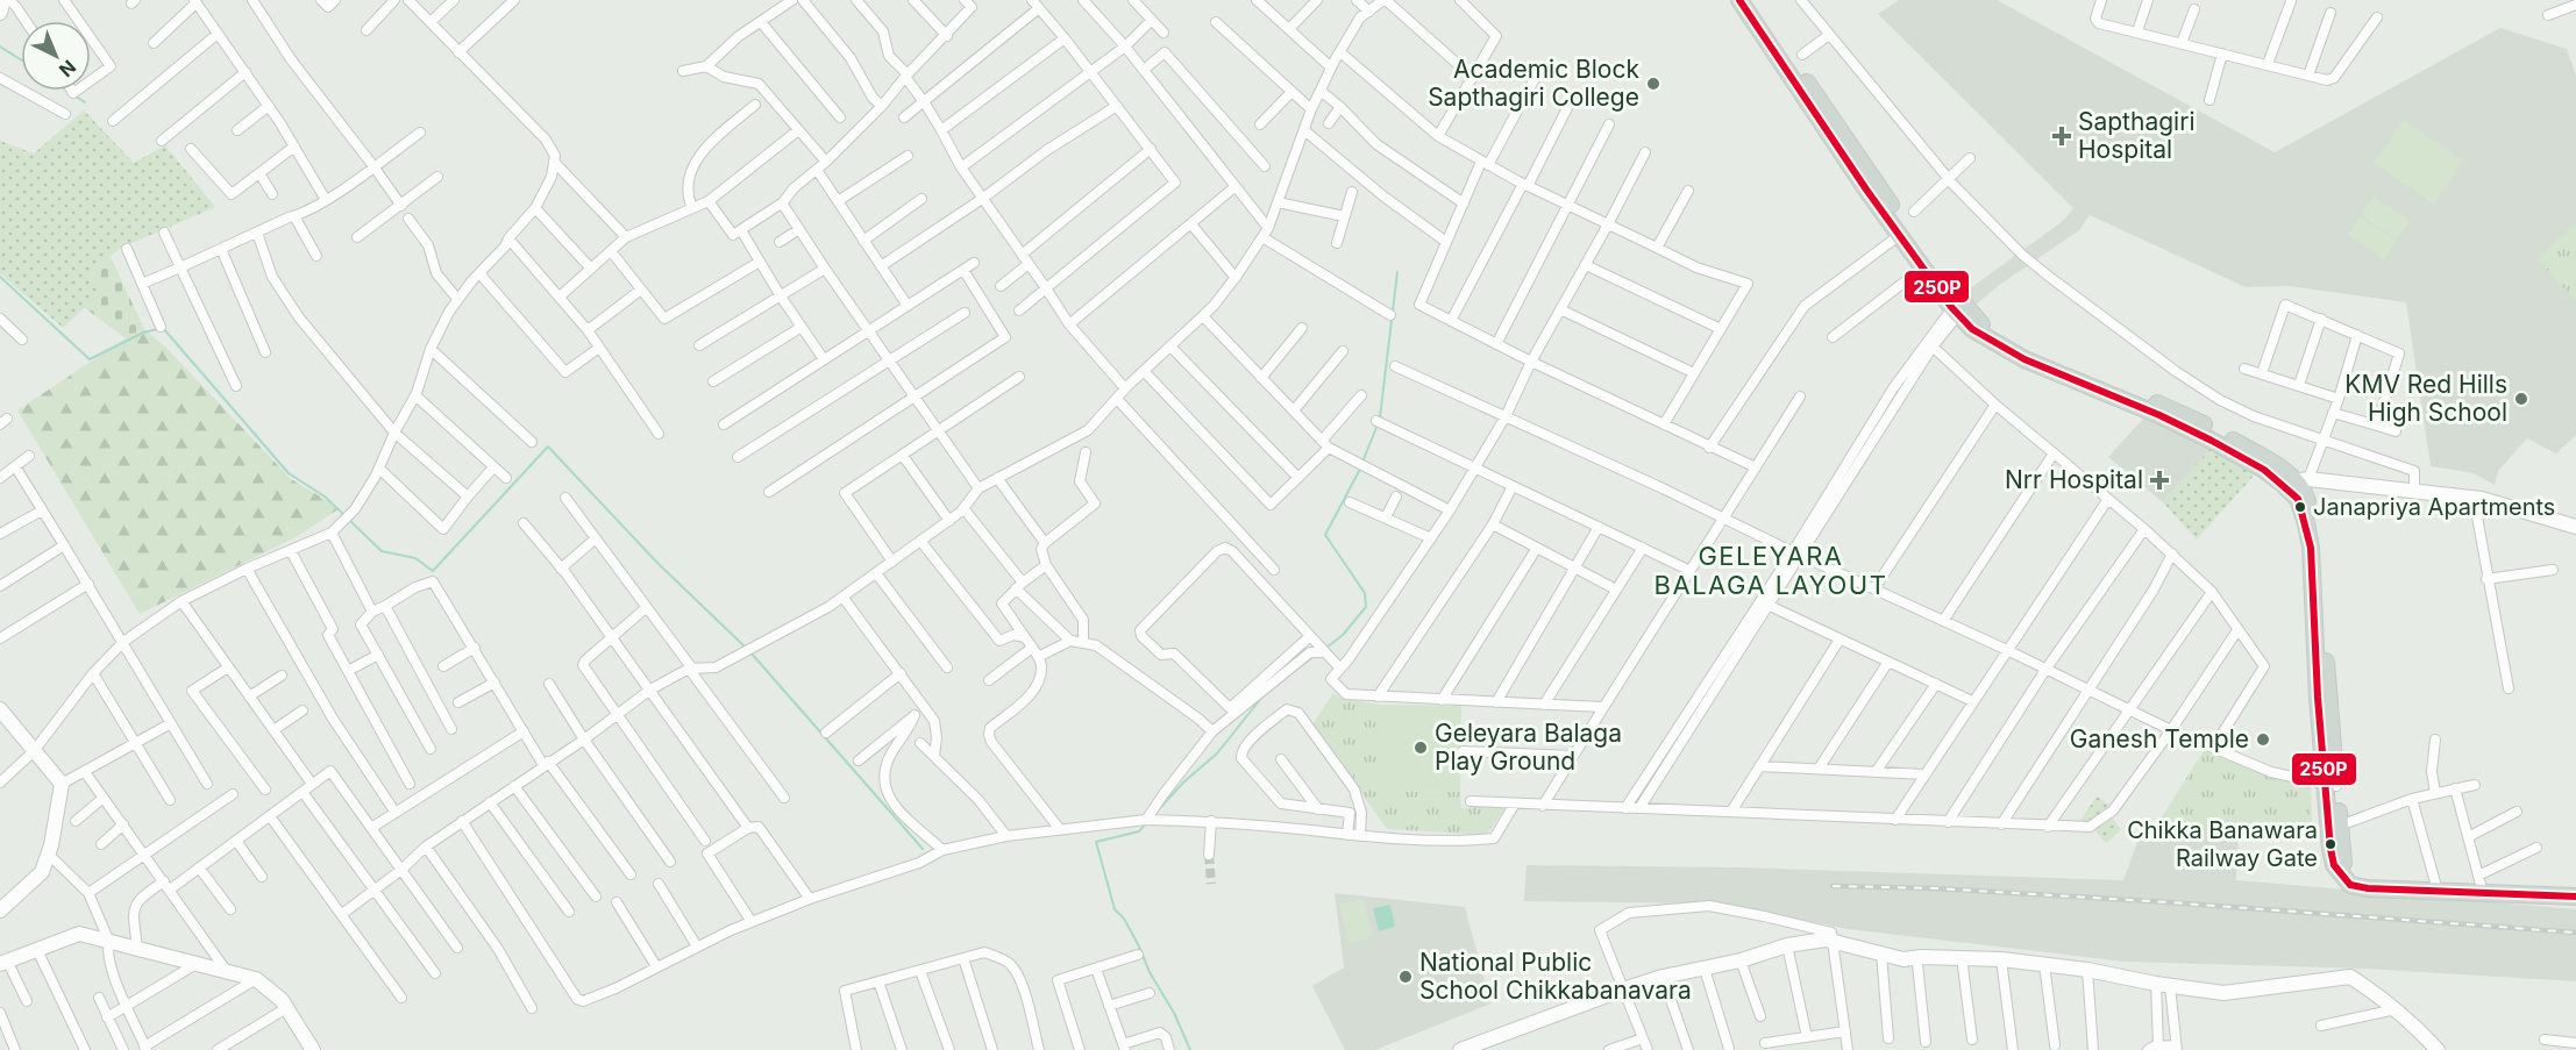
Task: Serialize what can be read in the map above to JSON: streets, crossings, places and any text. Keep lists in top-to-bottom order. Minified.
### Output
{"districts":["GELEYARA BALAGA LAYOUT"],"places":{"other":["Academic Block Sapthagiri College","KMV Red Hills High School","Janapriya Apartments","Ganesh Temple","Geleyara Balaga Play Ground","Chikka Banawara Railway Gate","National Public School Chikkabanavara"],"health":["Sapthagiri Hospital","Nrr Hospital"]},"lines":["transit line 250P"],"north":"bottom right"}
